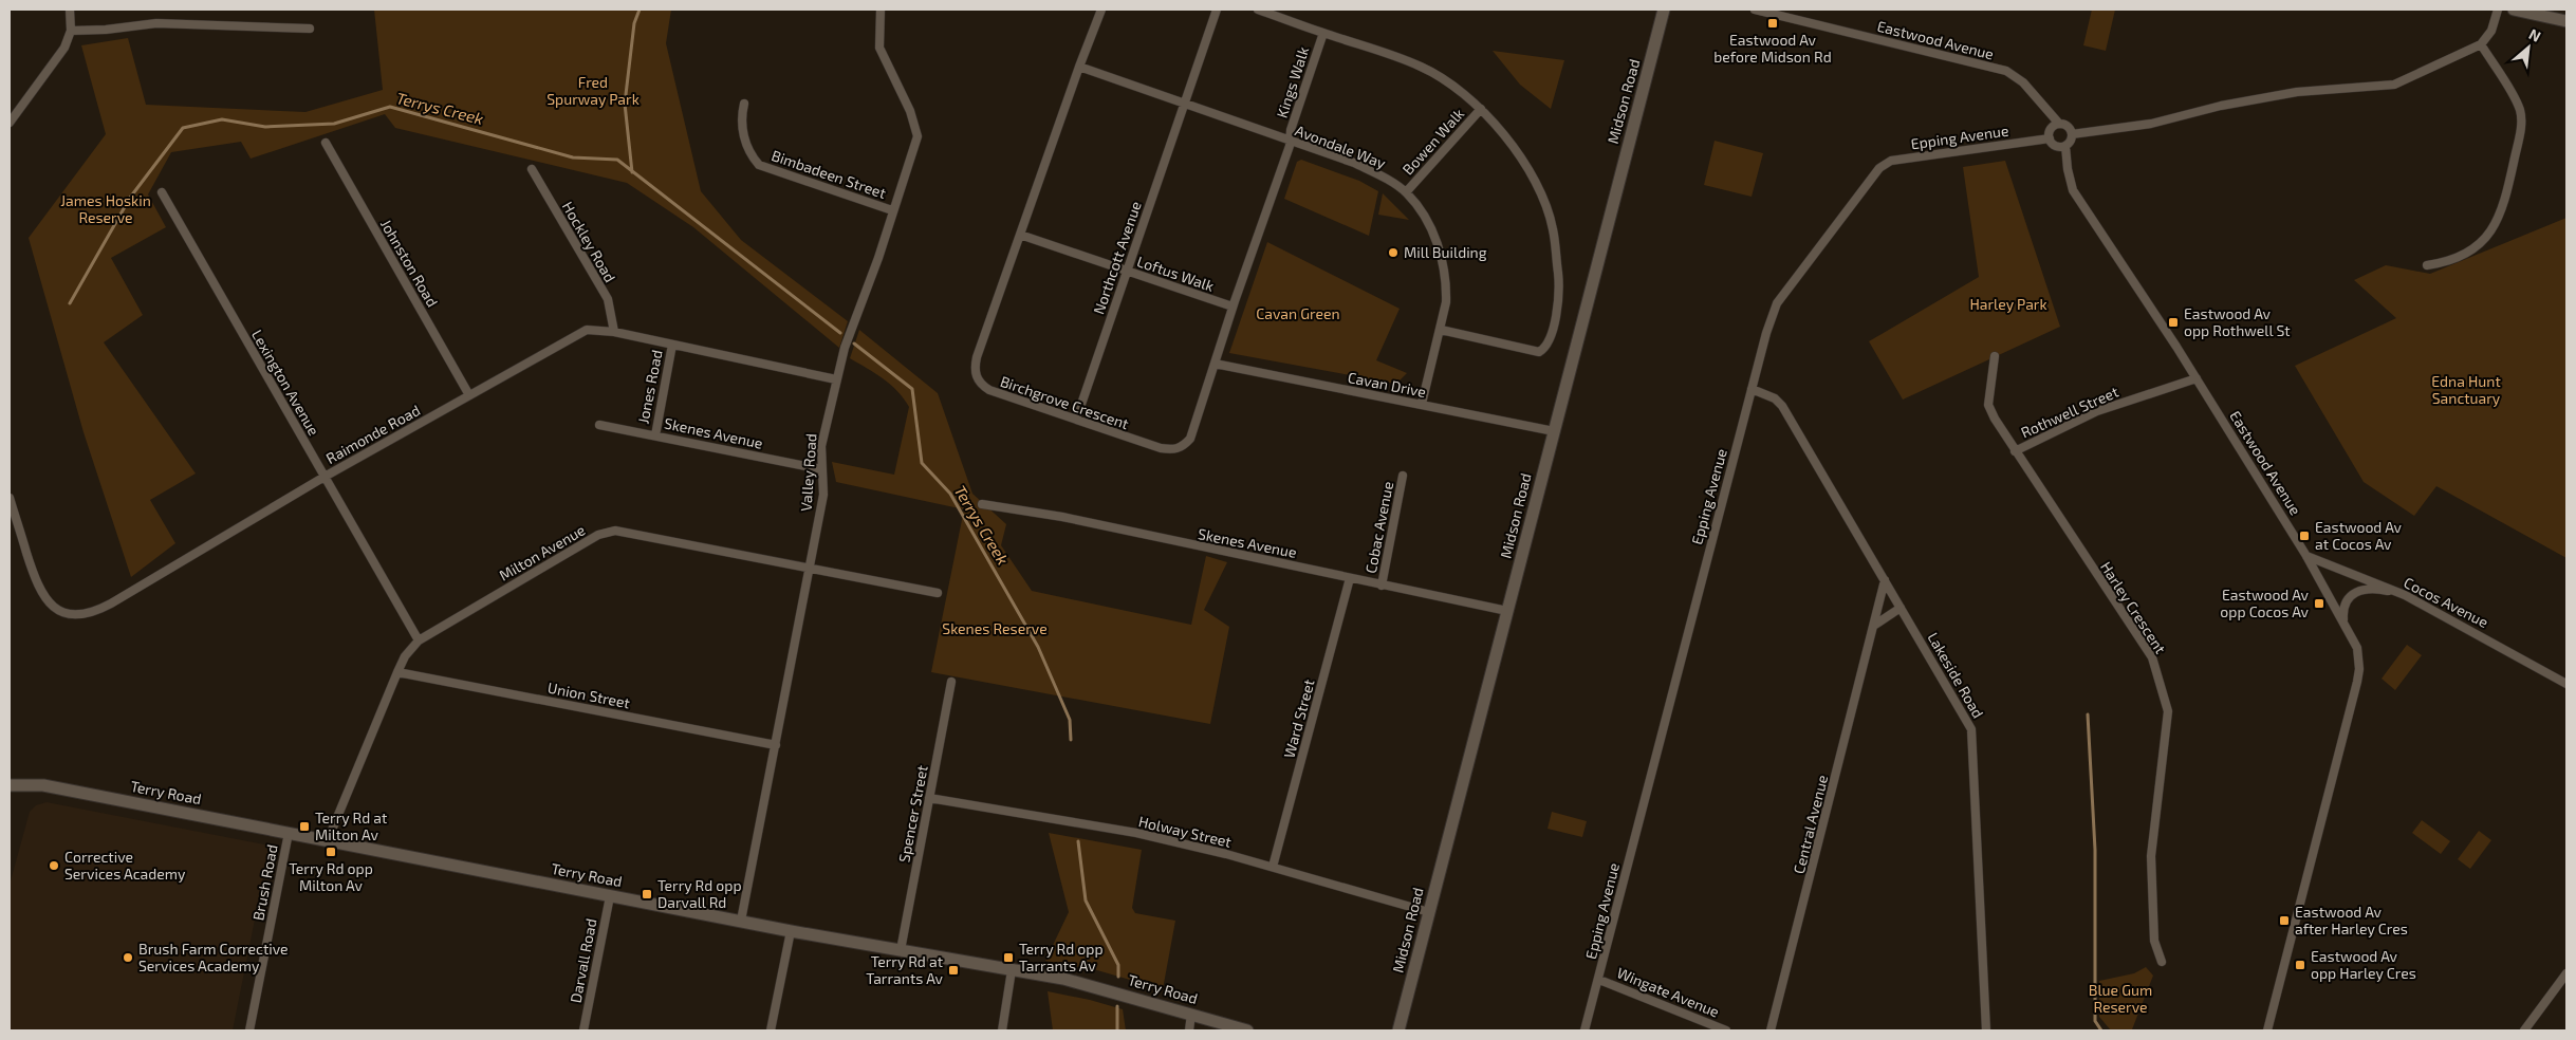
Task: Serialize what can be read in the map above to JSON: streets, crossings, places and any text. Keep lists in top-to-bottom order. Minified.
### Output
{"streets":{"street":["Eastwood Avenue","Kings Walk","Midson Road","Epping Avenue","Bowen Walk","Avondale Way","Bimbadeen Street","Hockley Road","Northcott Avenue","Johnston Road","Loftus Walk","Lexington Avenue","Cavan Drive","Jones Road","Birchgrove Crescent","Rothwell Street","Skenes Avenue","Raimonde Road","Valley Road","Cobac Avenue","Milton Avenue","Cocos Avenue","Harley Crescent","Lakeside Road","Union Street","Ward Street","Terry Road","Spencer Street","Central Avenue","Holway Street","Brush Road","Darvall Road","Wingate Avenue"]},"crossings":[["Eastwood Avenue","Epping Avenue"],["Eastwood Avenue","Rothwell Street"],["Eastwood Avenue","Cocos Avenue"],["Kings Walk","Avondale Way"],["Kings Walk","Birchgrove Crescent"],["Midson Road","Cavan Drive"],["Midson Road","Skenes Avenue"],["Midson Road","Holway Street"],["Epping Avenue","Lakeside Road"],["Epping Avenue","Wingate Avenue"],["Bowen Walk","Avondale Way"],["Avondale Way","Northcott Avenue"],["Avondale Way","Cavan Drive"],["Avondale Way","Birchgrove Crescent"],["Bimbadeen Street","Valley Road"],["Hockley Road","Raimonde Road"],["Northcott Avenue","Loftus Walk"],["Northcott Avenue","Birchgrove Crescent"],["Johnston Road","Raimonde Road"],["Loftus Walk","Birchgrove Crescent"],["Lexington Avenue","Raimonde Road"],["Lexington Avenue","Milton Avenue"],["Cavan Drive","Birchgrove Crescent"],["Jones Road","Skenes Avenue"],["Jones Road","Raimonde Road"],["Rothwell Street","Harley Crescent"],["Skenes Avenue","Valley Road"],["Skenes Avenue","Cobac Avenue"],["Skenes Avenue","Ward Street"],["Raimonde Road","Valley Road"],["Valley Road","Milton Avenue"],["Valley Road","Union Street"],["Valley Road","Terry Road"],["Milton Avenue","Union Street"],["Milton Avenue","Terry Road"],["Lakeside Road","Central Avenue"],["Ward Street","Holway Street"],["Terry Road","Spencer Street"],["Terry Road","Brush Road"],["Terry Road","Darvall Road"],["Spencer Street","Holway Street"]],"water":["Terrys Creek"],"parks":["Fred Spurway Park","James Hoskin Reserve","Harley Park","Cavan Green","Edna Hunt Sanctuary","Skenes Reserve","Blue Gum Reserve"],"places":{"transit":["Eastwood Av before Midson Rd","Eastwood Av opp Rothwell St","Eastwood Av at Cocos Av","Eastwood Av opp Cocos Av","Terry Rd at Milton Av","Terry Rd opp Milton Av","Terry Rd opp Darvall Rd","Eastwood Av after Harley Cres","Terry Rd opp Tarrants Av","Eastwood Av opp Harley Cres","Terry Rd at Tarrants Av"],"other":["Mill Building","Corrective Services Academy","Brush Farm Corrective Services Academy"]},"north":"top right"}
